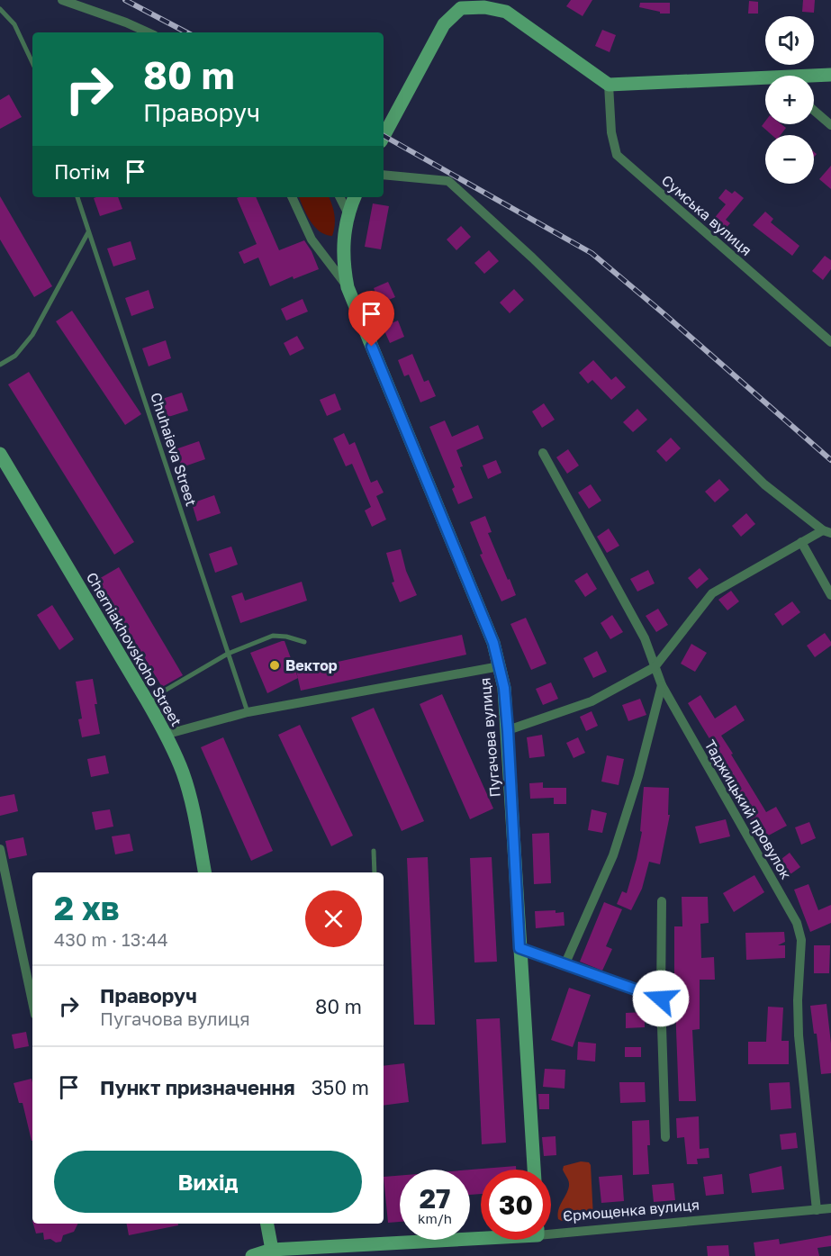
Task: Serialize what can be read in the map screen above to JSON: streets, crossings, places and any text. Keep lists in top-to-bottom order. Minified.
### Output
{"streets":{"street":["Сумська вулиця","Cherniakhovskoho Street","Пугачова вулиця","Таджицький провулок","Єрмощенка вулиця"],"lane":["Chuhaieva Street"]},"crossings":[["Таджицький провулок","Єрмощенка вулиця"]],"places":["Вектор"],"page":{"map_buttons":["+","−"],"turn":["80 m","Праворуч"],"then":"Потім","heading":["2 хв","430 m · 13:44"],"list":[{"name":"Праворуч","note":"Пугачова вулиця","value":"80 m"},{"name":"Пункт призначення","value":"350 m"}],"buttons":"Вихід","speed":"27 km/h","limit":"30"}}
